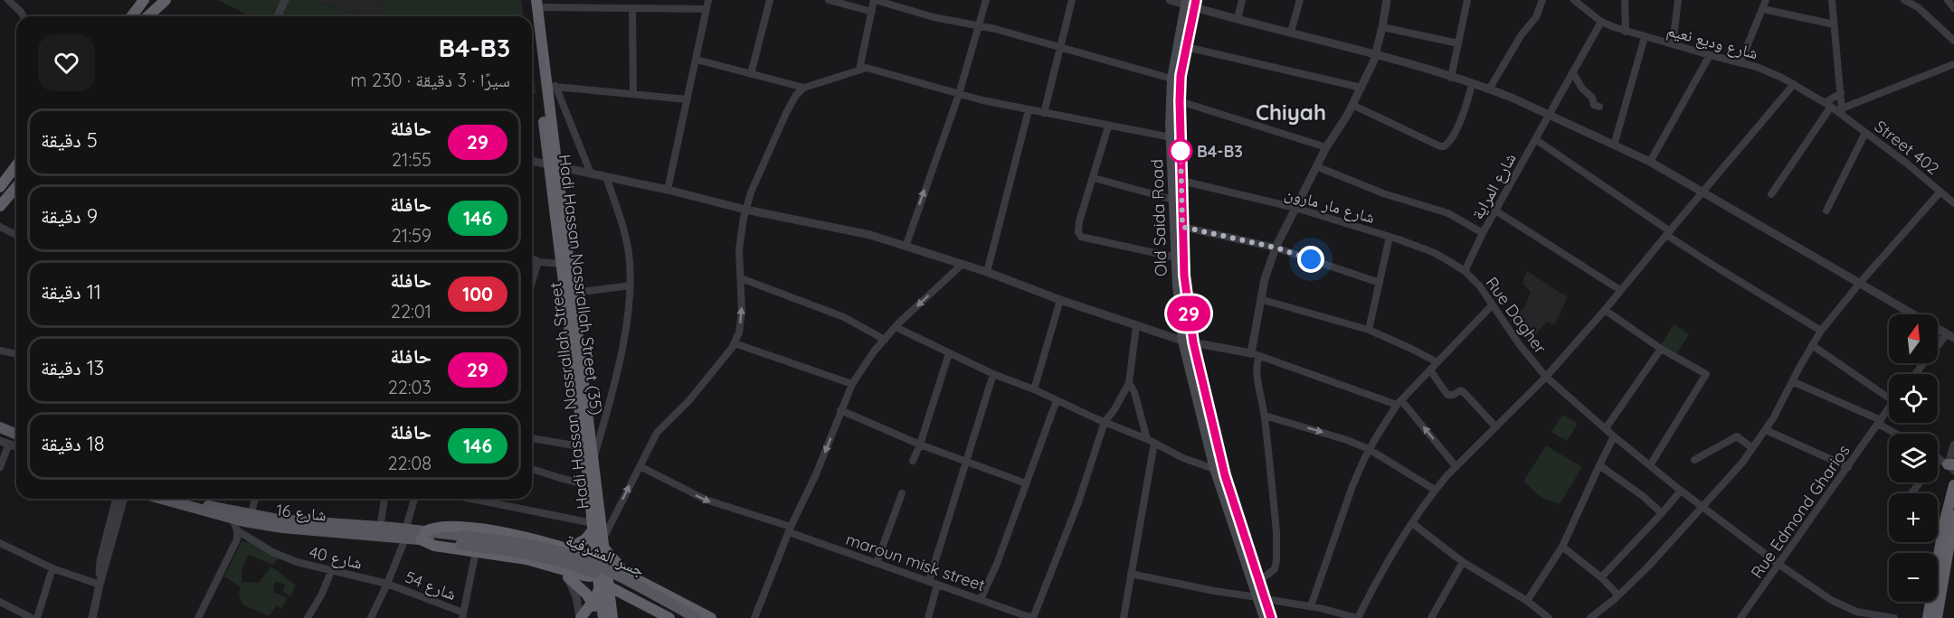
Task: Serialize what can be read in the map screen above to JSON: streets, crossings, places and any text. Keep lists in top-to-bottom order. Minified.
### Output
{"streets":{"highway":["Hadi Hassan Nassrallah Street (35)","Hadi Hassan Nassrallah Street"],"main road":["Old Saida Road","شارع 16","جسر المشرفية"],"street":["شارع وديع نعيم","Street 402","شارع المراية","شارع مار مارون","Rue Dagher","Rue Edmond Gharios","شارع 40","maroun misk street","شارع 54"]},"crossings":[["شارع وديع نعيم","Street 402"],["شارع وديع نعيم","شارع المراية"],["شارع المراية","شارع مار مارون"],["شارع المراية","Rue Dagher"],["شارع مار مارون","Rue Dagher"],["Hadi Hassan Nassrallah Street (35)","Hadi Hassan Nassrallah Street"],["Rue Dagher","Rue Edmond Gharios"],["شارع 40","شارع 54"]],"one_way":["maroun misk street"],"districts":["Chiyah"],"places":["B4-B3"],"lines":["bus line 29"],"north":"top","page":{"on_map":"29","heading":["B4-B3","سيرًا · 3 دقيقة · 230 m"],"list":[{"mark":"29","name":"حافلة","note":"21:55","value":"5 دقيقة"},{"mark":"146","name":"حافلة","note":"21:59","value":"9 دقيقة"},{"mark":"100","name":"حافلة","note":"22:01","value":"11 دقيقة"},{"mark":"29","name":"حافلة","note":"22:03","value":"13 دقيقة"},{"mark":"146","name":"حافلة","note":"22:08","value":"18 دقيقة"}],"map_buttons":["+","−"]}}
